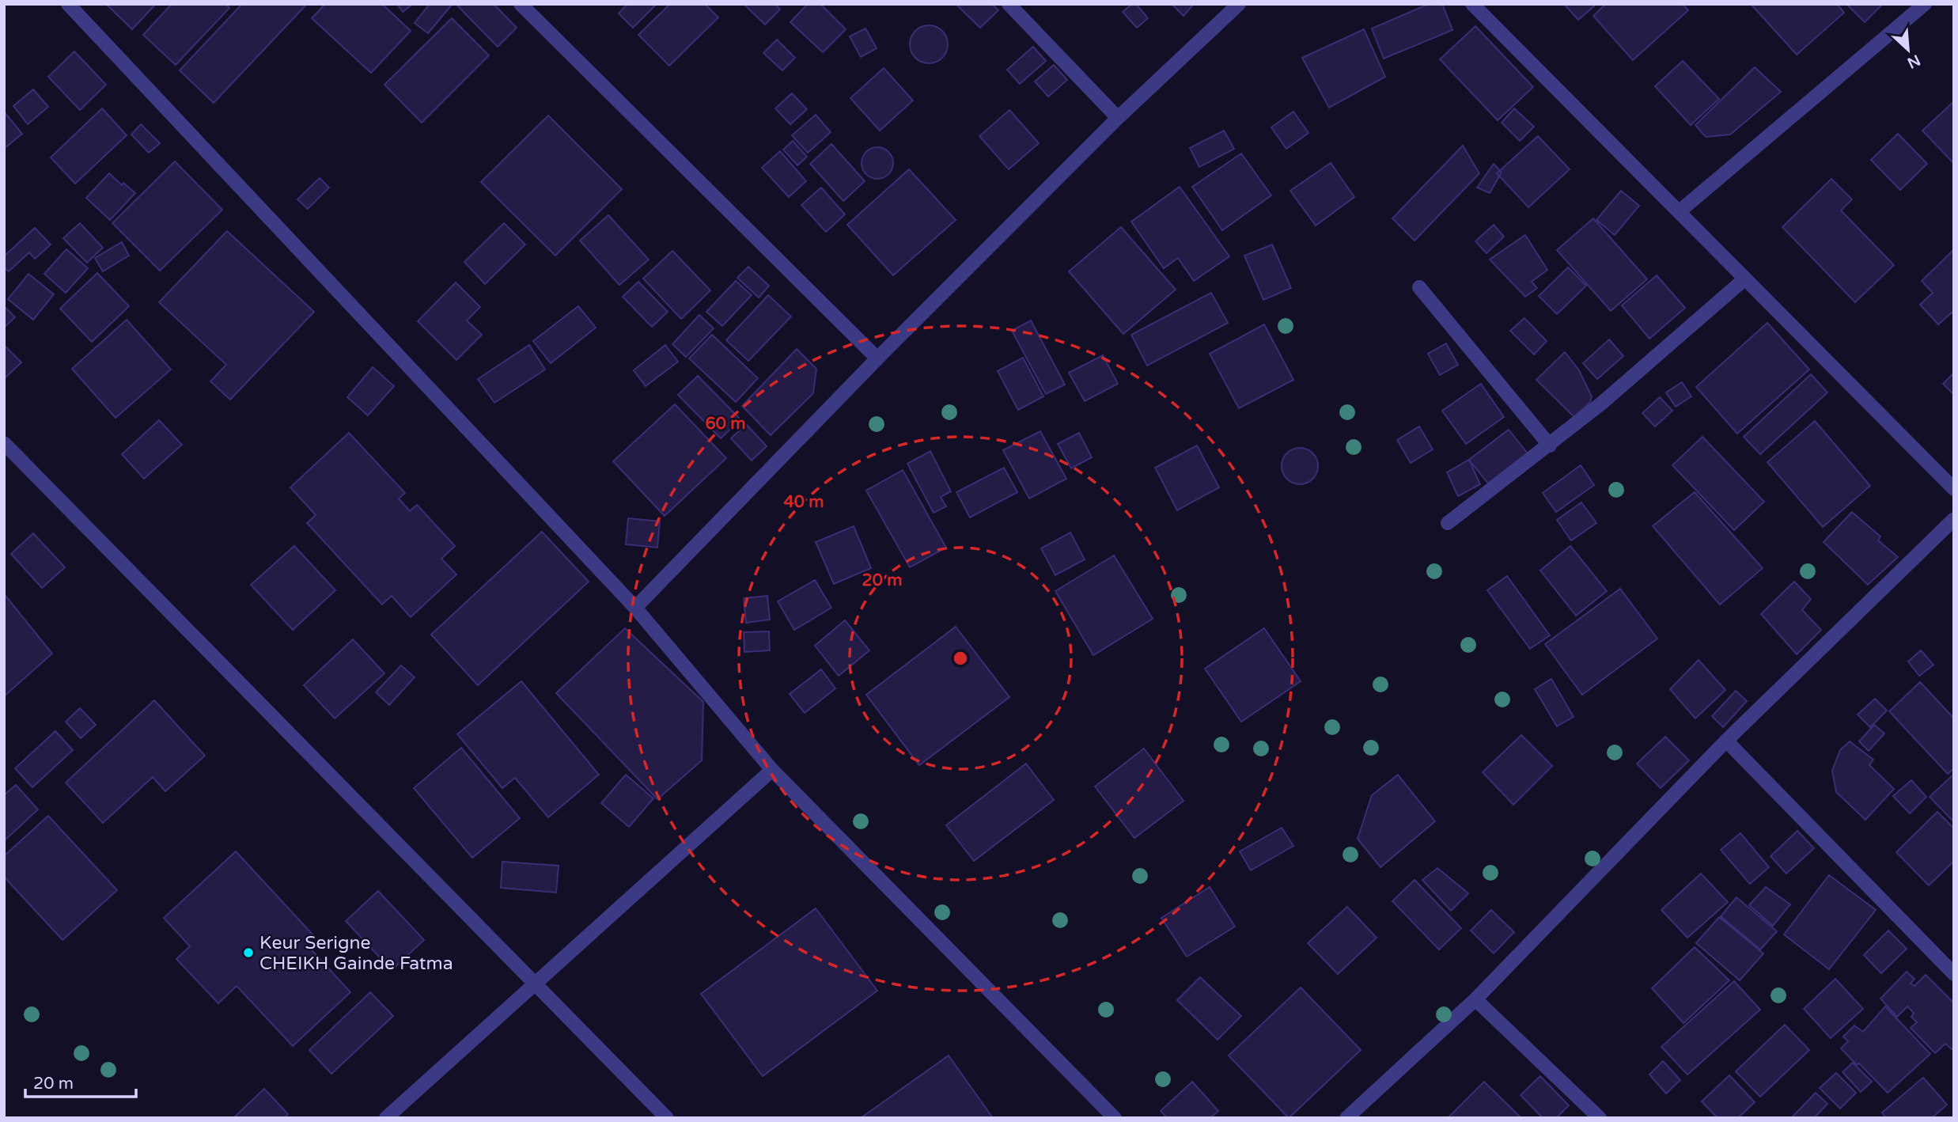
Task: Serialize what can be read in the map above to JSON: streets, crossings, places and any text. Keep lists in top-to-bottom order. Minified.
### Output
{"places":["Keur Serigne CHEIKH Gainde Fatma"],"scale_bar":"20 m","north":"bottom right","rings":["60 m","40 m","20 m"]}
